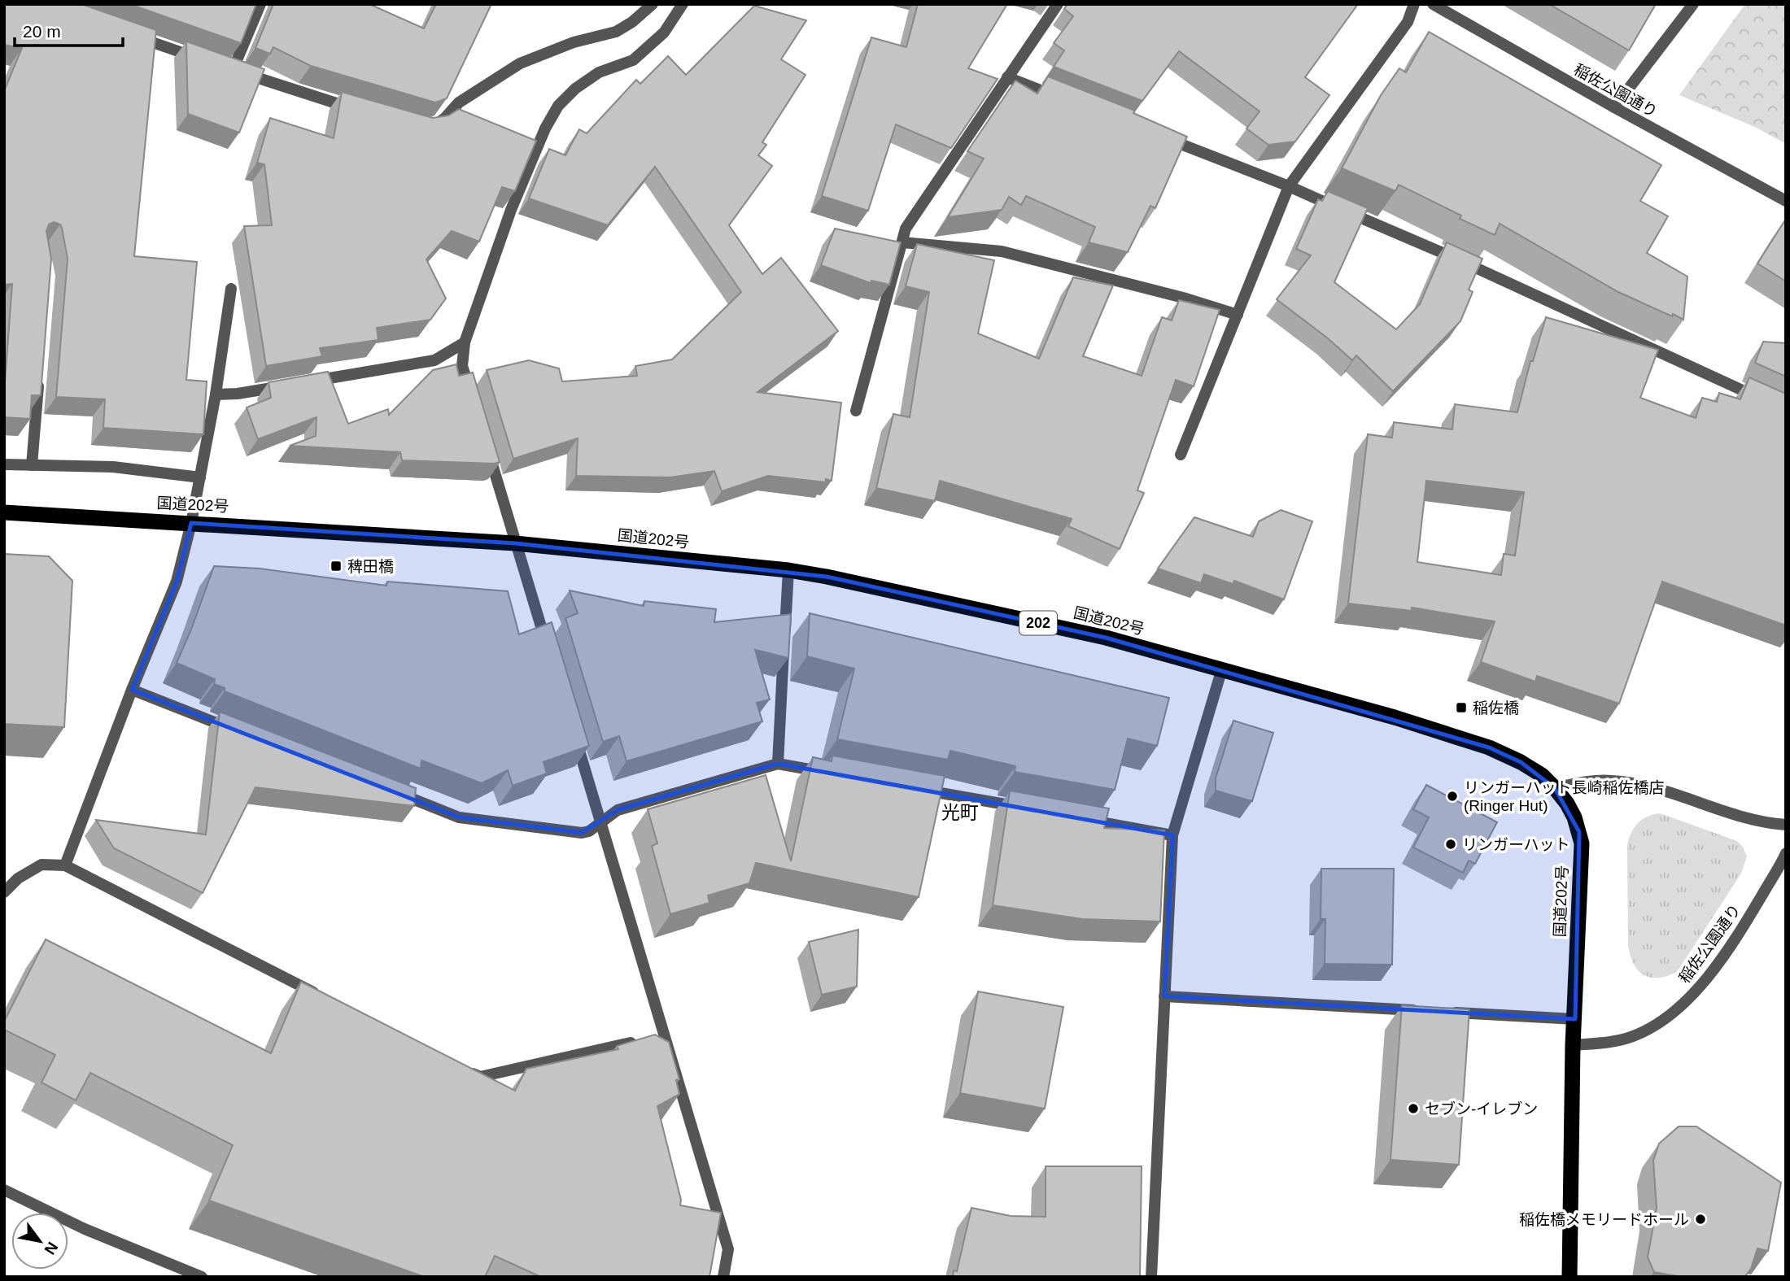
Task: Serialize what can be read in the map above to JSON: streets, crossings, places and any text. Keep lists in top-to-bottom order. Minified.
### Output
{"streets":{"highway":["国道202号","202"],"street":["稲佐公園通り"]},"crossings":[["稲佐公園通り","国道202号"]],"districts":["光町"],"places":{"transit":["稗田橋","稲佐橋"],"other":["リンガーハット長崎稲佐橋店 (Ringer Hut)","リンガーハット","セブン-イレブン","稲佐橋メモリードホール"]},"scale_bar":"20 m","north":"bottom right"}
